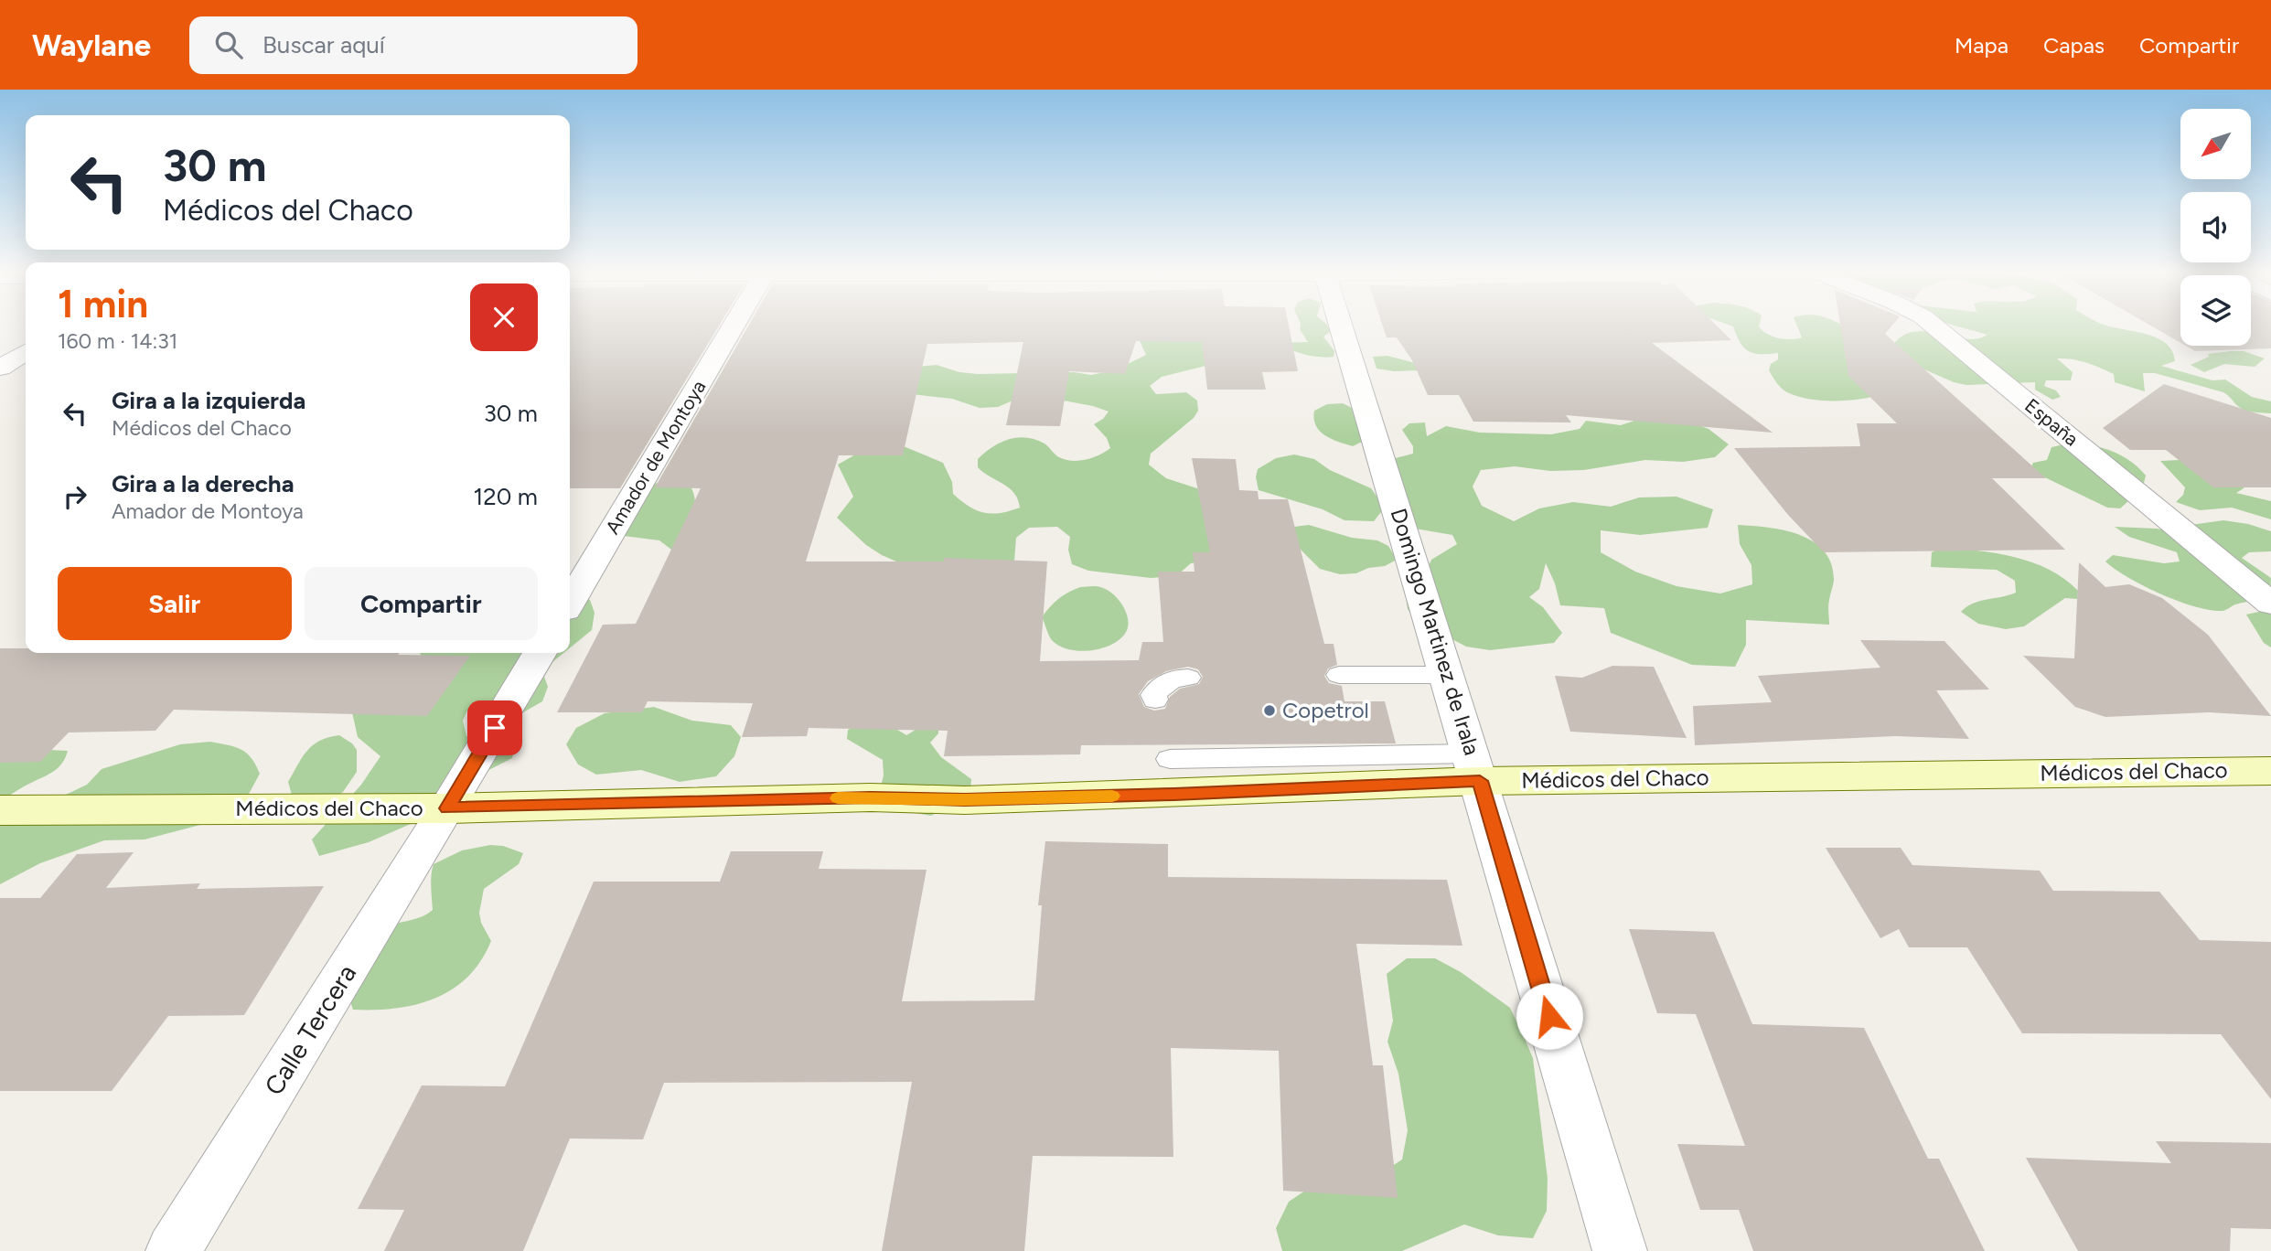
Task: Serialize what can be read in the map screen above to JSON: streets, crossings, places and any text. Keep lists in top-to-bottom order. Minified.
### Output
{"streets":{"main road":["Médicos del Chaco"],"street":["España","Amador de Montoya","Domingo Martinez de Irala","Calle Tercera"]},"crossings":[["Domingo Martinez de Irala","Médicos del Chaco"],["Médicos del Chaco","Calle Tercera"]],"places":["Copetrol"],"north":"bottom left","page":{"header":"Waylane","search":"Buscar aquí","nav":["Mapa","Capas","Compartir"],"turn":["30 m","Médicos del Chaco"],"heading":["1 min","160 m · 14:31"],"list":[{"name":"Gira a la izquierda","note":"Médicos del Chaco","value":"30 m"},{"name":"Gira a la derecha","note":"Amador de Montoya","value":"120 m"}],"buttons":["Salir","Compartir"]}}
